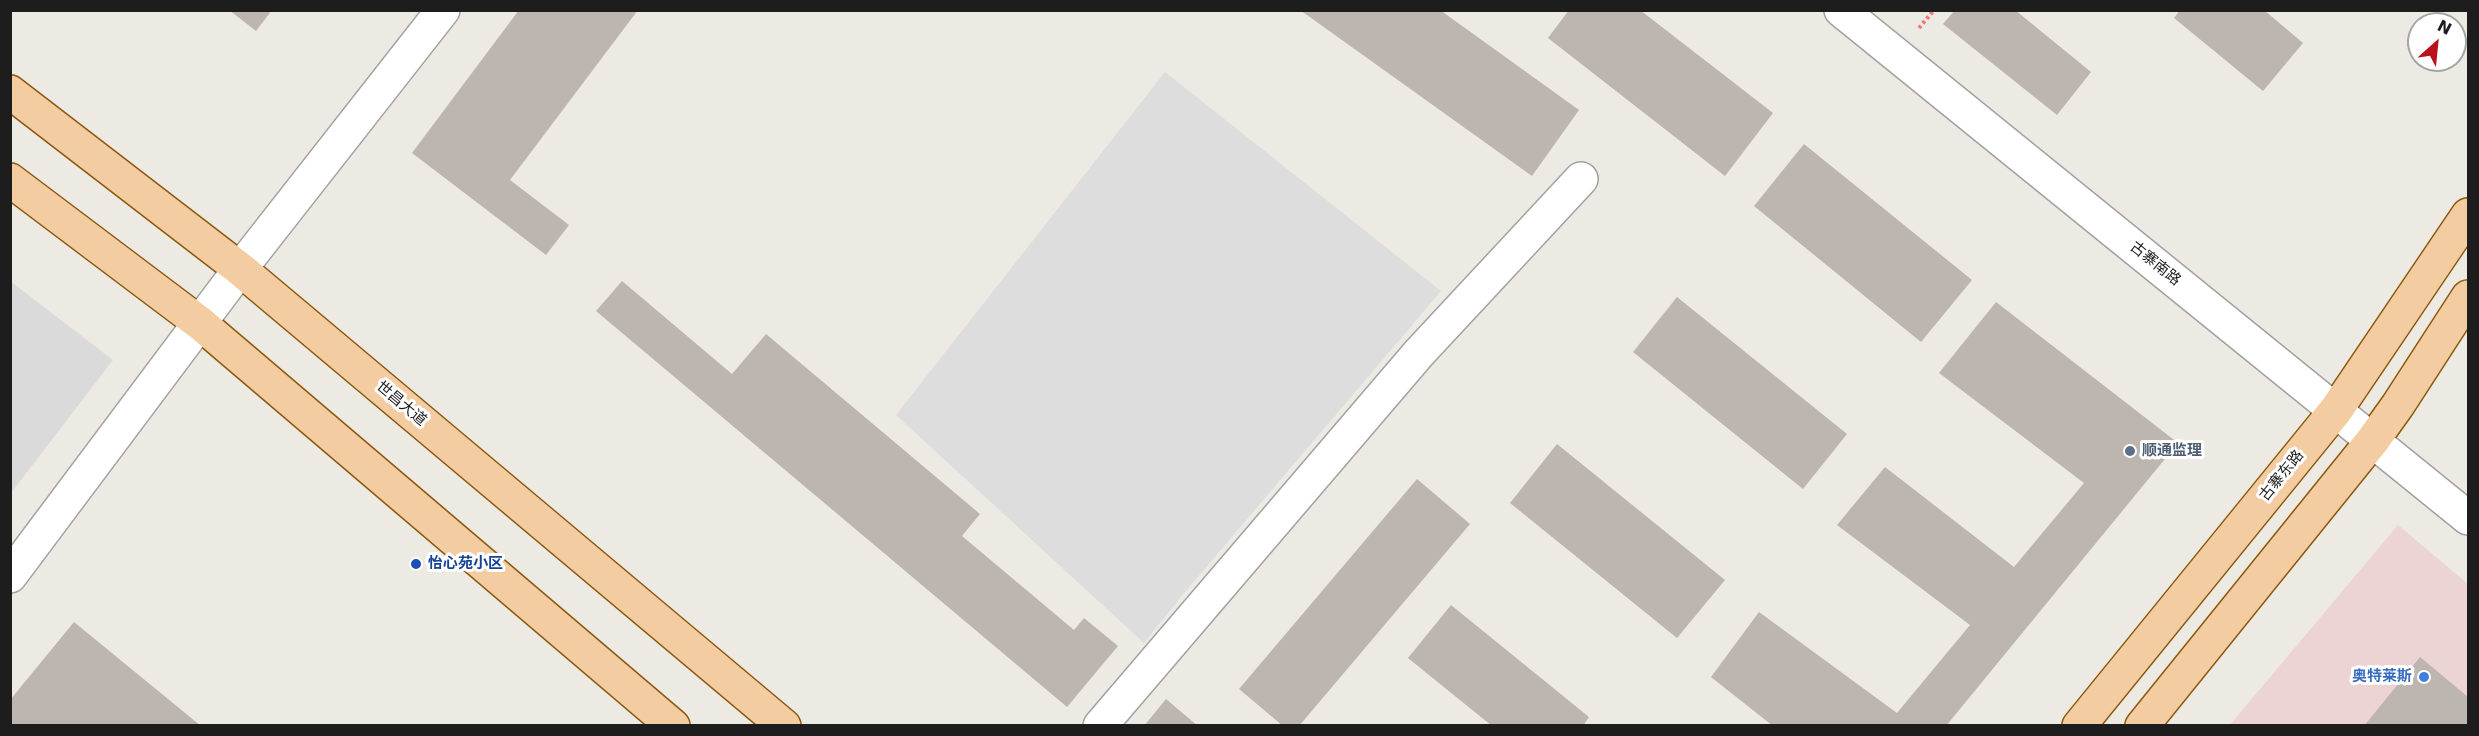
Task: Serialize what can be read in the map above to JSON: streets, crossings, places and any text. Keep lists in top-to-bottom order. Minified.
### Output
{"streets":{"main road":["世昌大道","古寨东路"],"street":["古寨南路"]},"crossings":[["古寨南路","古寨东路"]],"places":["顺通监理","怡心苑小区","奥特莱斯"],"north":"top right"}
